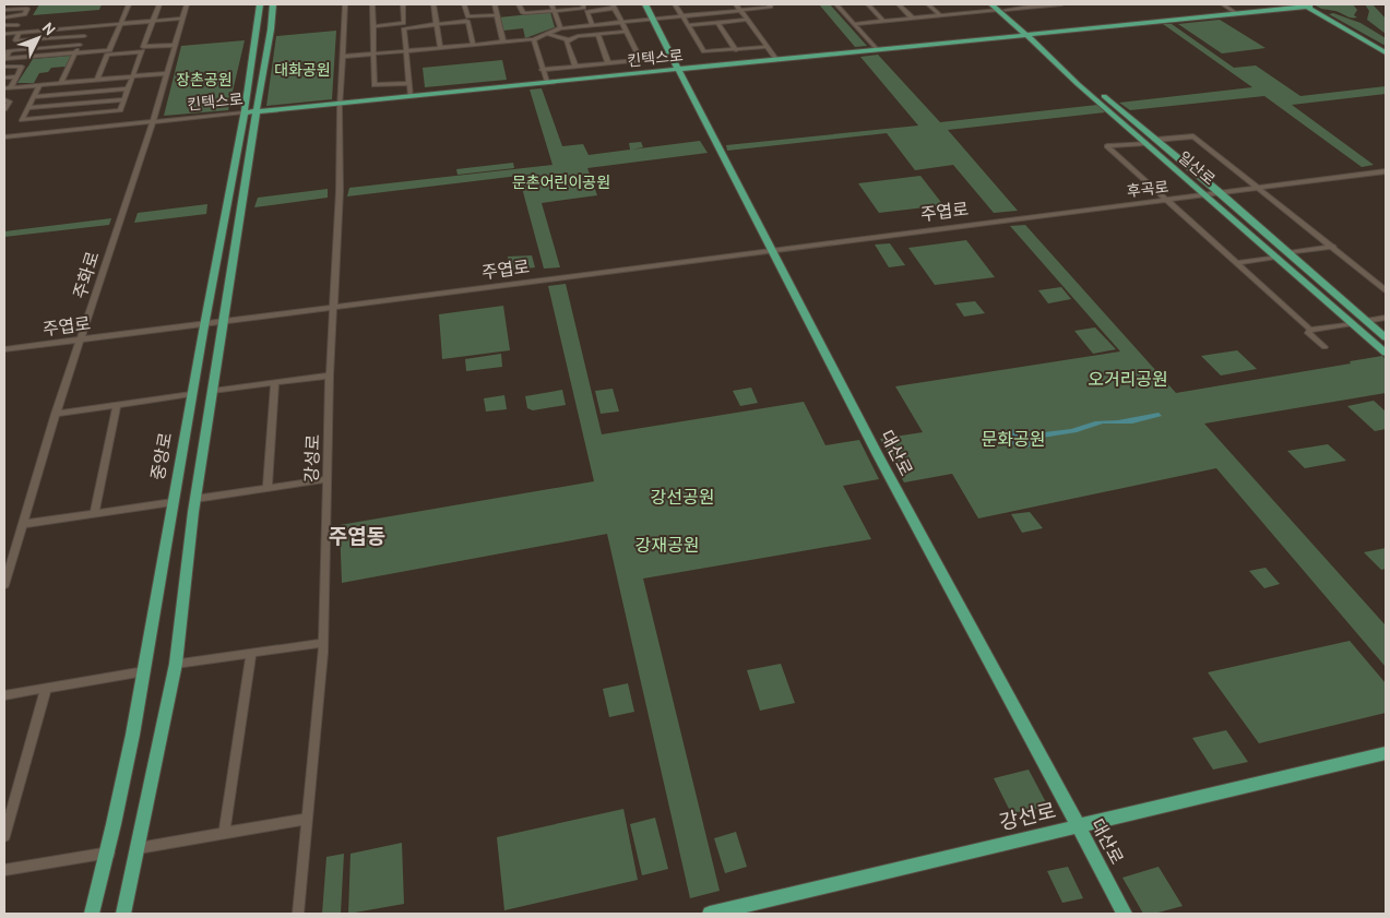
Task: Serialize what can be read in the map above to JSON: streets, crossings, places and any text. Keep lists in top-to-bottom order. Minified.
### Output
{"streets":{"main road":["킨텍스로","일산로","대산로","중앙로","강선로"],"street":["후곡로","주엽로","주화로","강성로"]},"crossings":[["킨텍스로","일산로"],["킨텍스로","주화로"],["킨텍스로","대산로"],["킨텍스로","중앙로"],["킨텍스로","강성로"],["일산로","후곡로"],["후곡로","주엽로"],["주엽로","주화로"],["주엽로","대산로"],["주엽로","중앙로"],["주엽로","강성로"],["대산로","강선로"]],"districts":["주엽동"],"parks":["대화공원","장촌공원","문촌어린이공원","오거리공원","문화공원","강선공원","강재공원"],"north":"top right"}
